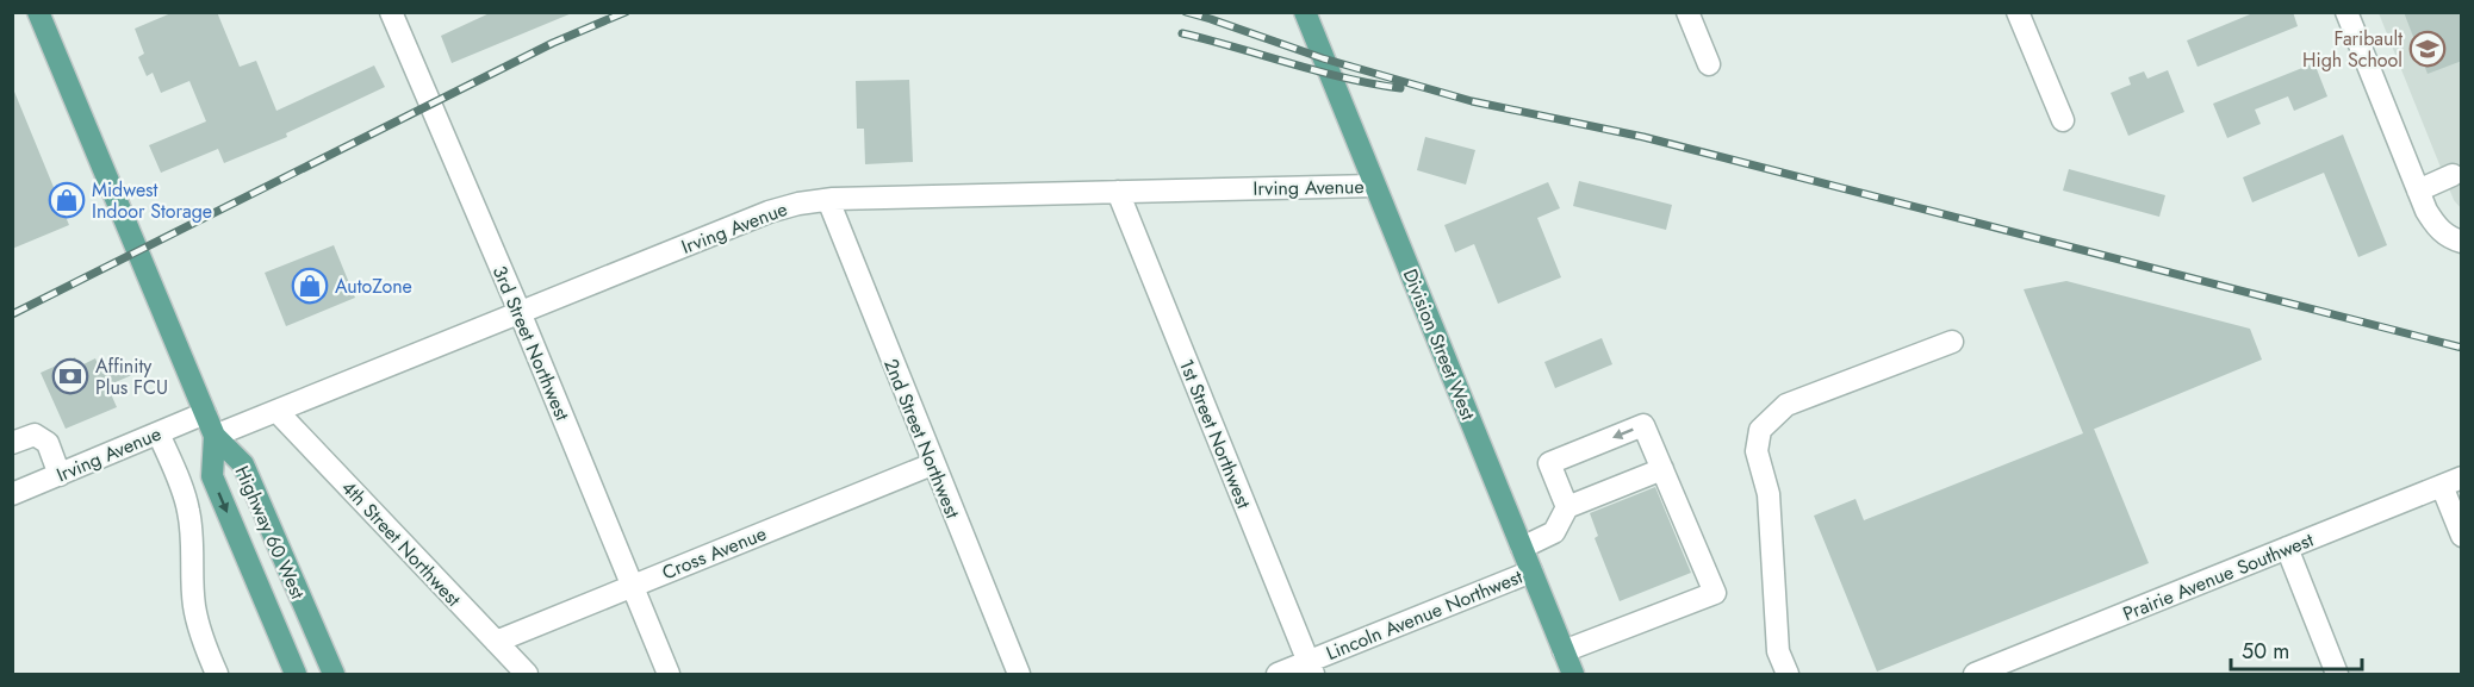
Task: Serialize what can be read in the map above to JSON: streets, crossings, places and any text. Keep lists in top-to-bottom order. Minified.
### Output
{"streets":{"main road":["Division Street West","Highway 60 West"],"street":["Irving Avenue","3rd Street Northwest","1st Street Northwest","2nd Street Northwest","4th Street Northwest","Cross Avenue","Prairie Avenue Southwest","Lincoln Avenue Northwest"]},"crossings":[["Irving Avenue","3rd Street Northwest"],["Irving Avenue","Division Street West"],["Irving Avenue","1st Street Northwest"],["Irving Avenue","2nd Street Northwest"],["Irving Avenue","Highway 60 West"],["Irving Avenue","4th Street Northwest"],["3rd Street Northwest","Cross Avenue"],["Division Street West","Lincoln Avenue Northwest"],["1st Street Northwest","Lincoln Avenue Northwest"],["2nd Street Northwest","Cross Avenue"],["4th Street Northwest","Cross Avenue"]],"places":{"school or university":["Faribault High School"],"shop":["Midwest Indoor Storage","AutoZone"],"bank":["Affinity Plus FCU"]},"scale_bar":"50 m"}
